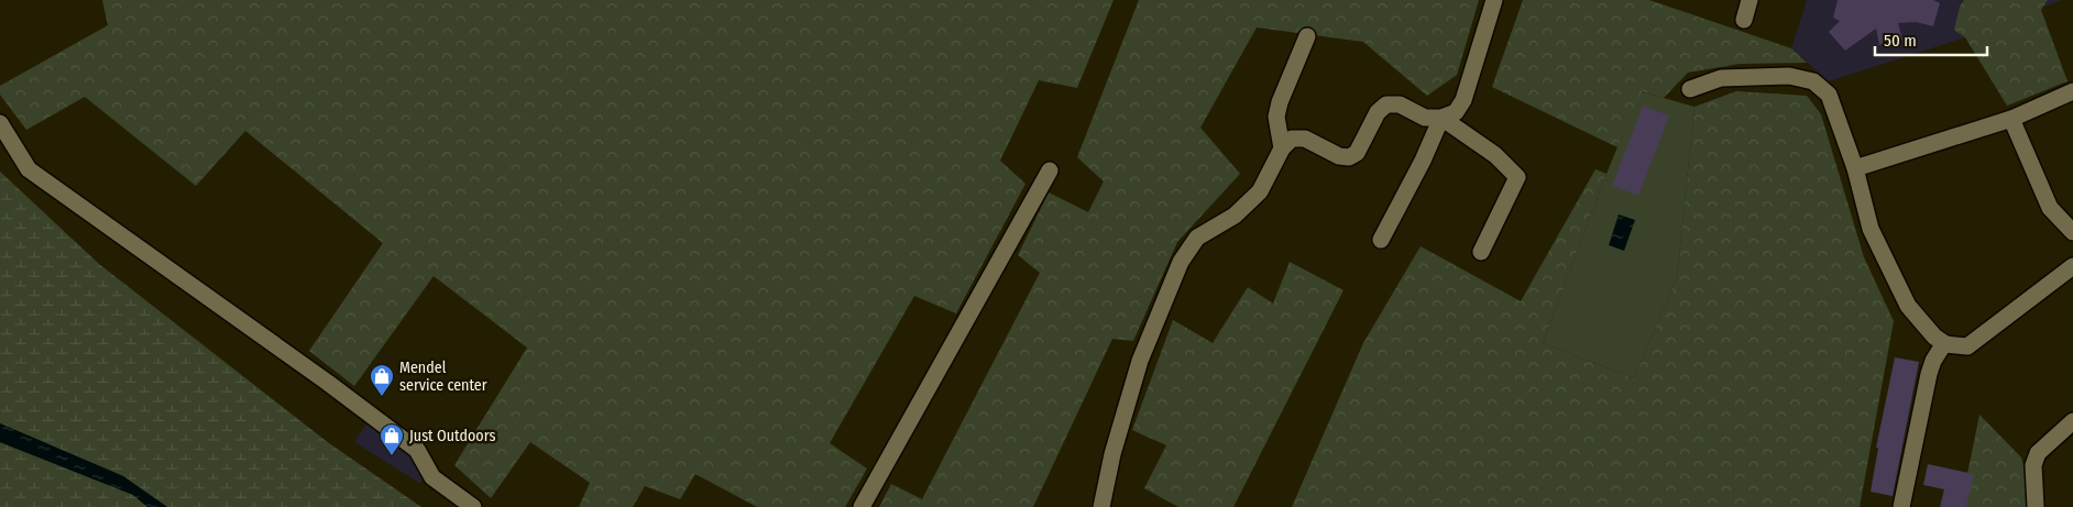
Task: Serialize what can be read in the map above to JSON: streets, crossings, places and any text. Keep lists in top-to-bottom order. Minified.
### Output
{"places":{"shop":["Mendel service center","Just Outdoors"]},"scale_bar":"50 m"}
